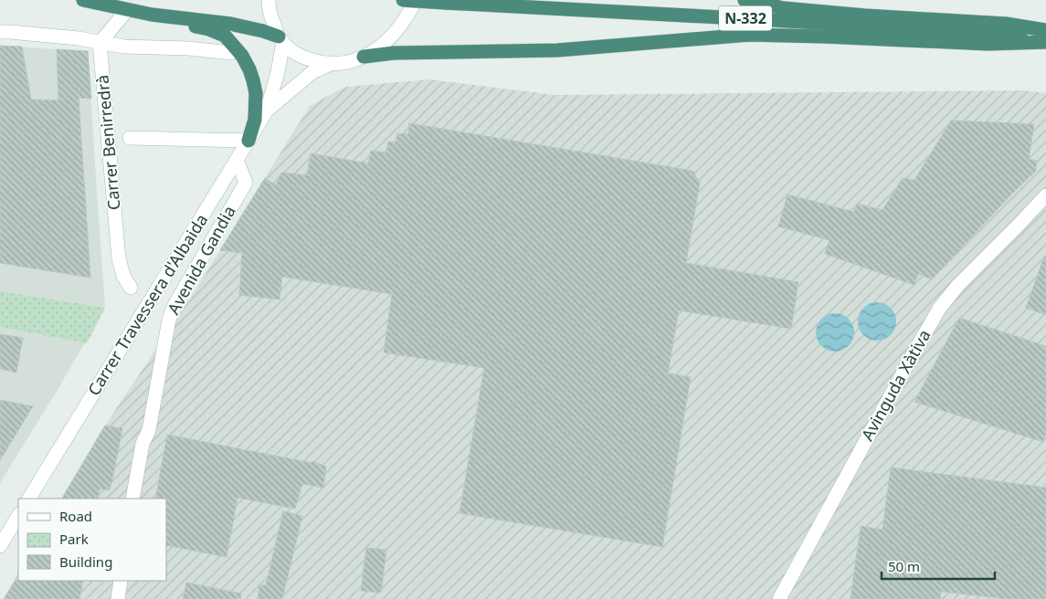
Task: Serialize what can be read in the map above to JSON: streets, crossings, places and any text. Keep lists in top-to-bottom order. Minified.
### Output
{"streets":{"highway":["N-332"],"street":["Carrer Benirredrà","Avenida Gandia","Carrer Travessera d'Albaida","Avinguda Xàtiva"]},"crossings":[["Avenida Gandia","Carrer Travessera d'Albaida"]],"legend":["Road","Park","Building"],"scale_bar":"50 m"}
